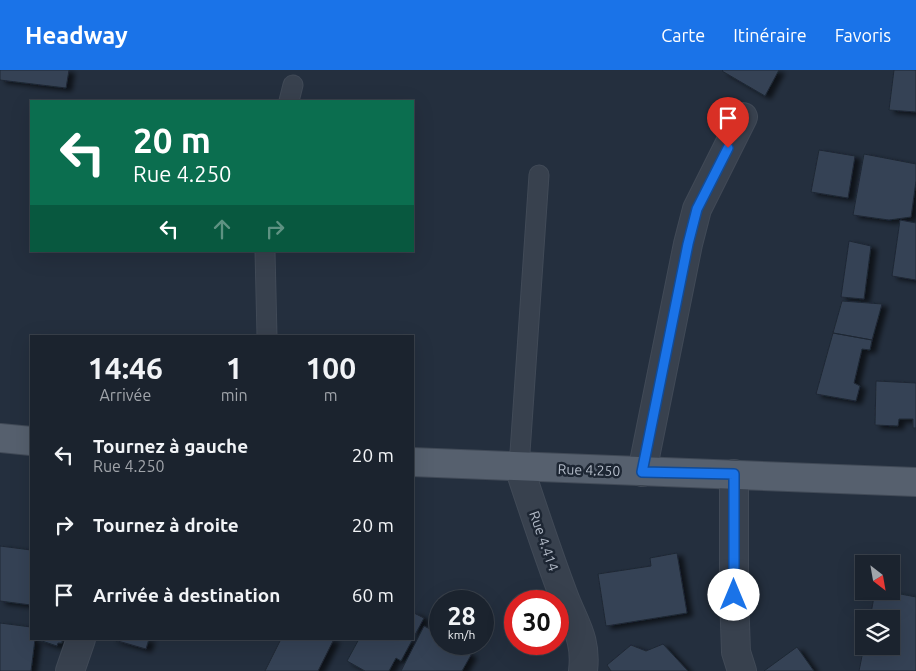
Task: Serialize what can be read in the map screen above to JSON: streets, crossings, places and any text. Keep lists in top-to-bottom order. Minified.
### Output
{"streets":{"main road":["Rue 4.250"],"street":["Rue 4.414"]},"crossings":[["Rue 4.250","Rue 4.414"]],"north":"bottom right","page":{"header":"Headway","nav":["Carte","Itinéraire","Favoris"],"turn":["20 m","Rue 4.250"],"eta":["14:46","Arrivée","1","min","100","m"],"list":[{"name":"Tournez à gauche","note":"Rue 4.250","value":"20 m"},{"name":"Tournez à droite","value":"20 m"},{"name":"Arrivée à destination","value":"60 m"}],"speed":"28 km/h","limit":"30"}}
